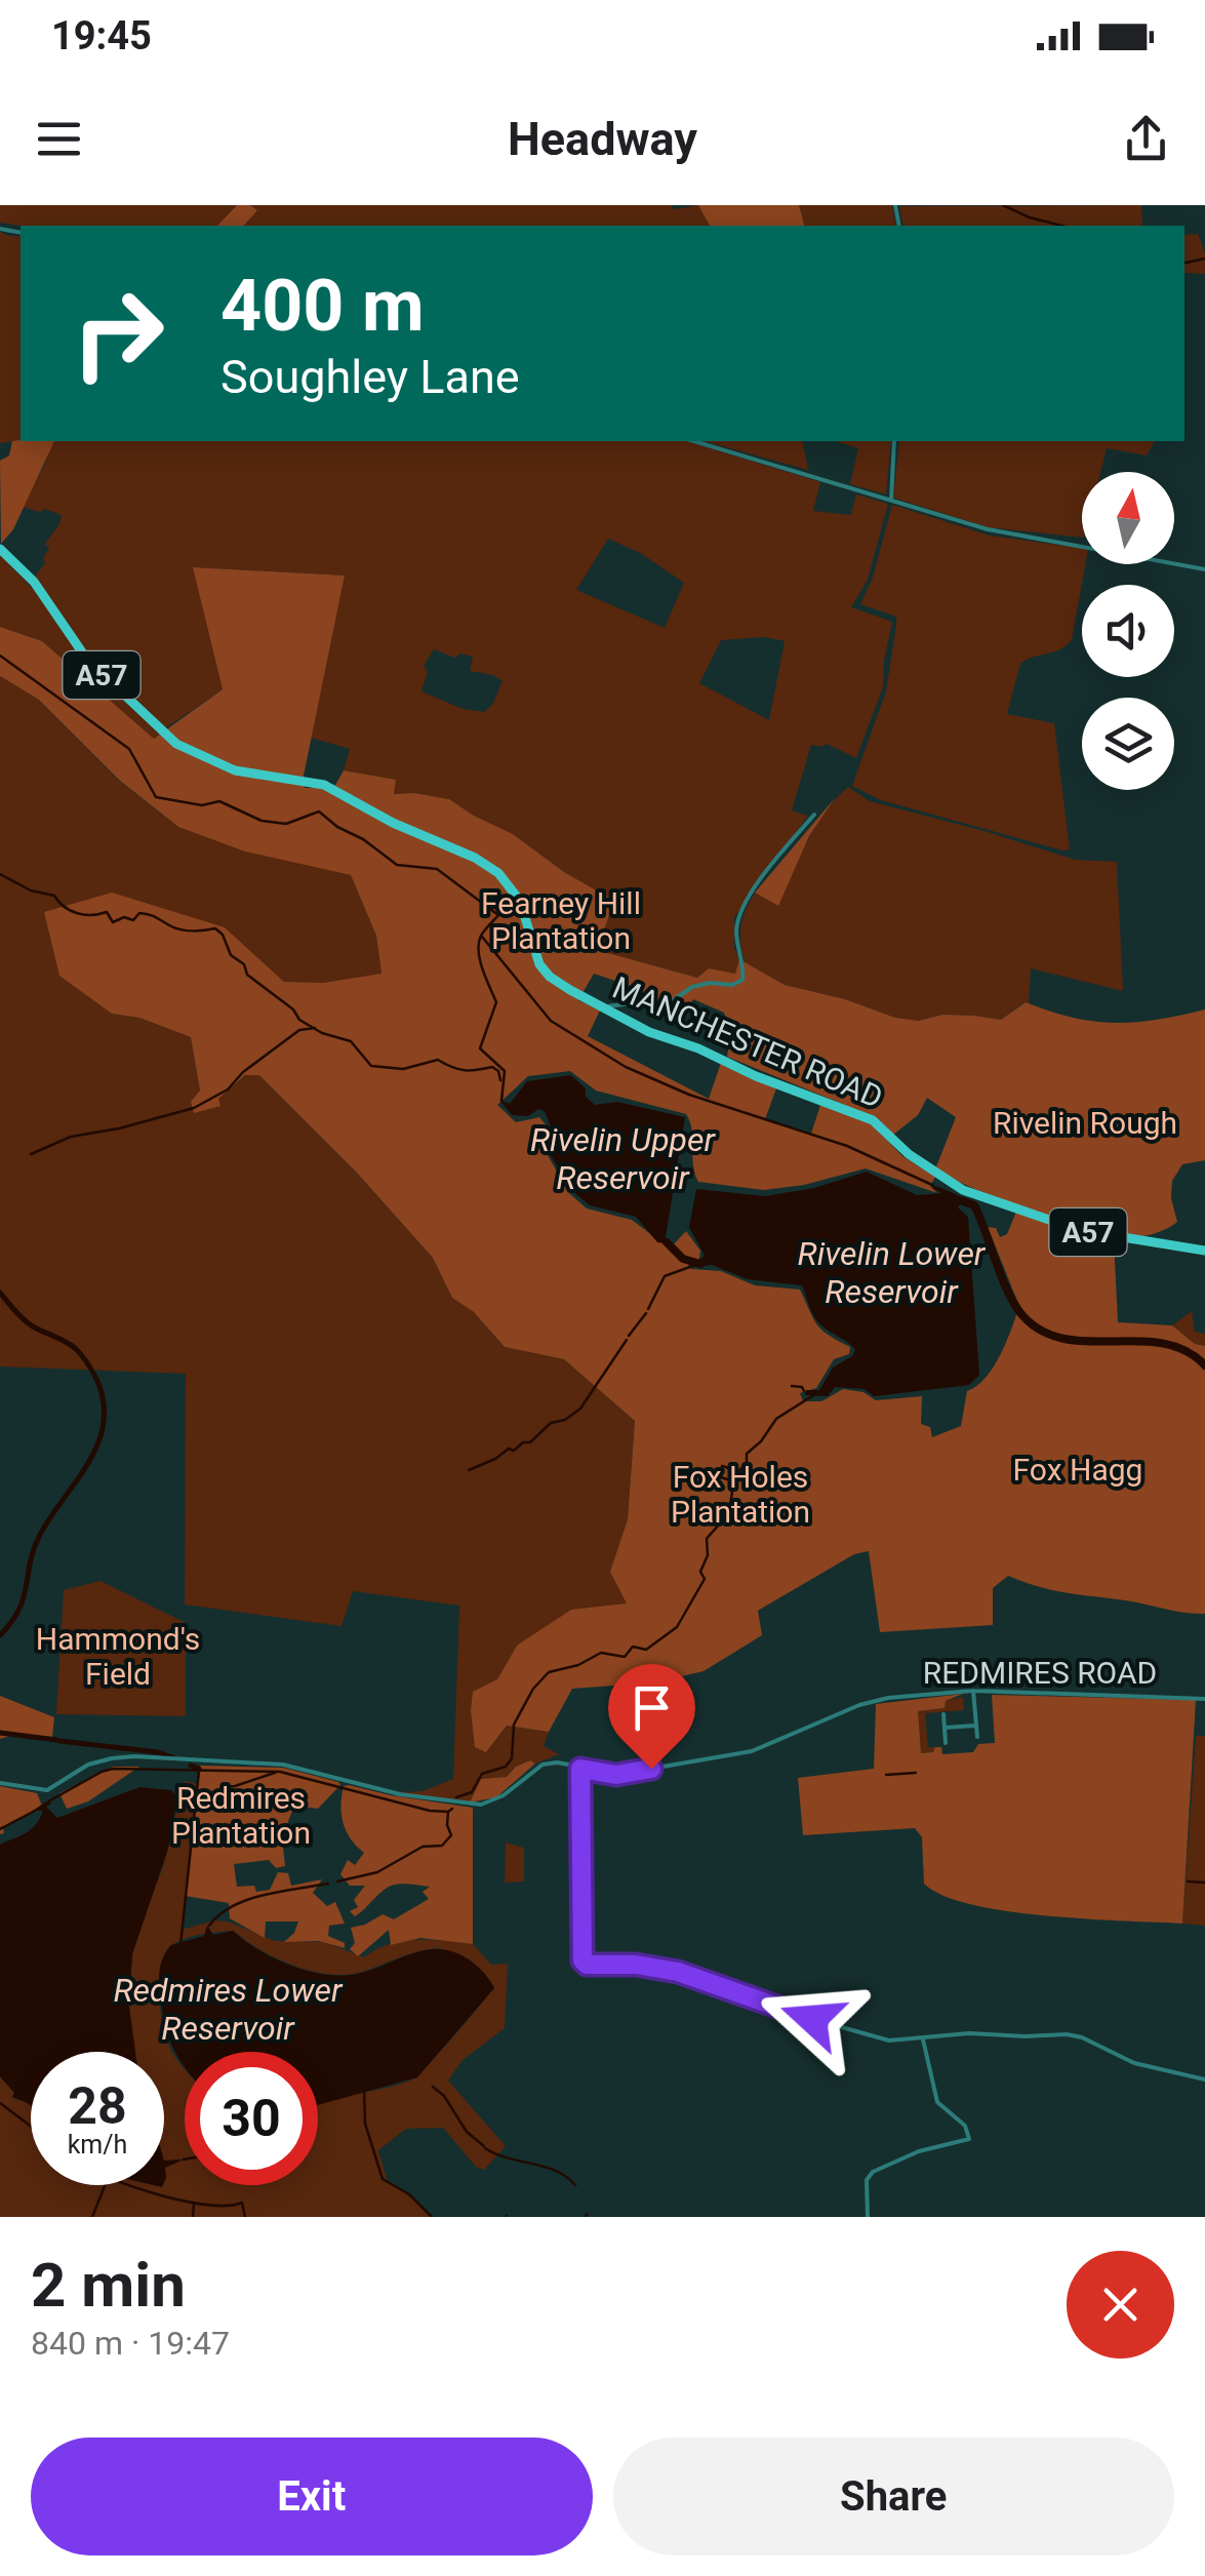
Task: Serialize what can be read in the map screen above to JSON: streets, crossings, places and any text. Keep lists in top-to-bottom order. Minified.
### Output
{"streets":{"main road":["A57","MANCHESTER ROAD"],"street":["REDMIRES ROAD"]},"water":["Rivelin Upper Reservoir","Rivelin Lower Reservoir","Redmires Lower Reservoir"],"parks":["Fearney Hill Plantation","Rivelin Rough","Fox Hagg","Fox Holes Plantation","Hammond's Field","Redmires Plantation"],"north":"top","page":{"status":"19:45","header":"Headway","turn":["400 m","Soughley Lane"],"speed":"28 km/h","limit":"30","heading":["2 min","840 m · 19:47"],"buttons":["Exit","Share"]}}
